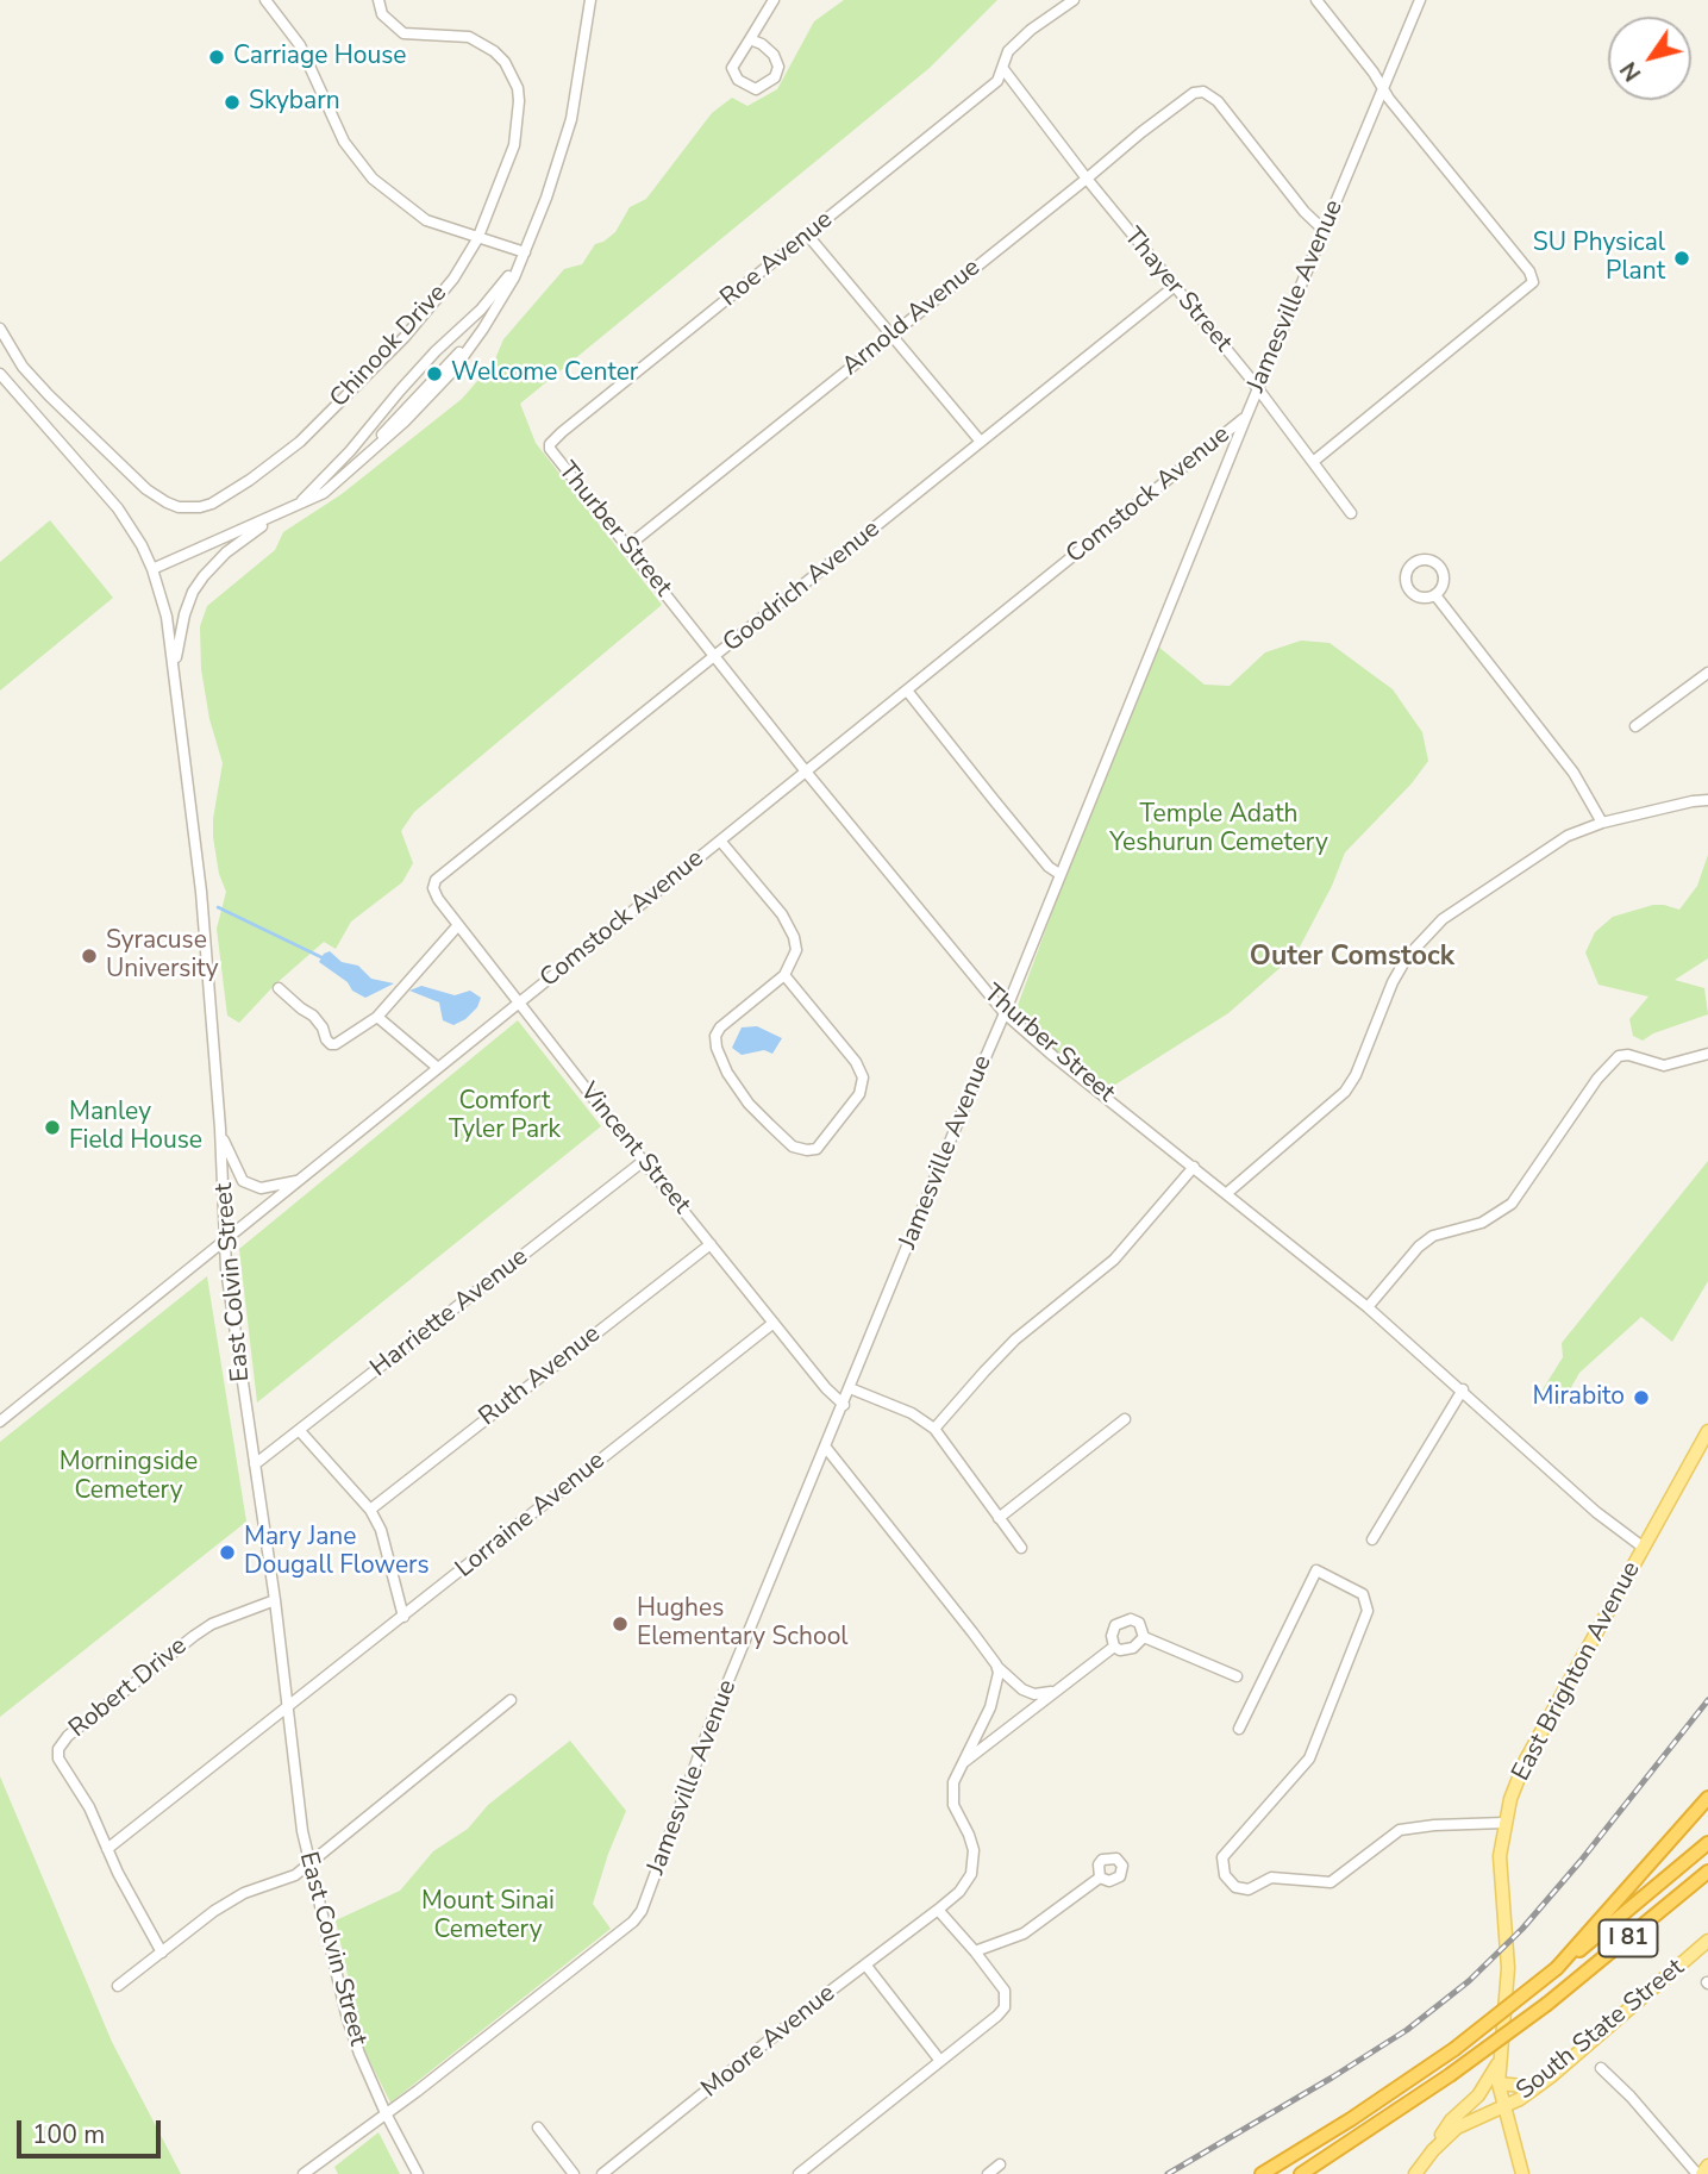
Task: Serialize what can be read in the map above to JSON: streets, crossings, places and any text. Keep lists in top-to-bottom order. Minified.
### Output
{"streets":{"highway":["I 81"],"main road":["East Brighton Avenue","South State Street"],"street":["Roe Avenue","Thayer Street","Jamesville Avenue","Arnold Avenue","Chinook Drive","Comstock Avenue","Thurber Street","Goodrich Avenue","Vincent Street","East Colvin Street","Harriette Avenue","Ruth Avenue","Lorraine Avenue","Robert Drive","Moore Avenue"]},"crossings":[["Roe Avenue","Thayer Street"],["Roe Avenue","Thurber Street"],["Thayer Street","Jamesville Avenue"],["Thayer Street","Arnold Avenue"],["Thayer Street","Goodrich Avenue"],["Jamesville Avenue","Arnold Avenue"],["Jamesville Avenue","Comstock Avenue"],["Jamesville Avenue","Thurber Street"],["Jamesville Avenue","Vincent Street"],["Jamesville Avenue","East Colvin Street"],["Arnold Avenue","Thurber Street"],["Comstock Avenue","Thurber Street"],["Comstock Avenue","Vincent Street"],["Comstock Avenue","East Colvin Street"],["Thurber Street","Goodrich Avenue"],["Thurber Street","East Brighton Avenue"],["Goodrich Avenue","Vincent Street"],["Vincent Street","Harriette Avenue"],["Vincent Street","Ruth Avenue"],["Vincent Street","Lorraine Avenue"],["East Colvin Street","Harriette Avenue"],["East Colvin Street","Lorraine Avenue"],["East Colvin Street","Robert Drive"],["Lorraine Avenue","Robert Drive"],["East Brighton Avenue","South State Street"]],"districts":["Outer Comstock"],"parks":["Temple Adath Yeshurun Cemetery","Comfort Tyler Park","Morningside Cemetery","Mount Sinai Cemetery"],"places":["Carriage House","Skybarn","SU Physical Plant","Welcome Center","Syracuse University","Manley Field House","Mirabito","Mary Jane Dougall Flowers","Hughes Elementary School"],"scale_bar":"100 m","north":"bottom left"}
